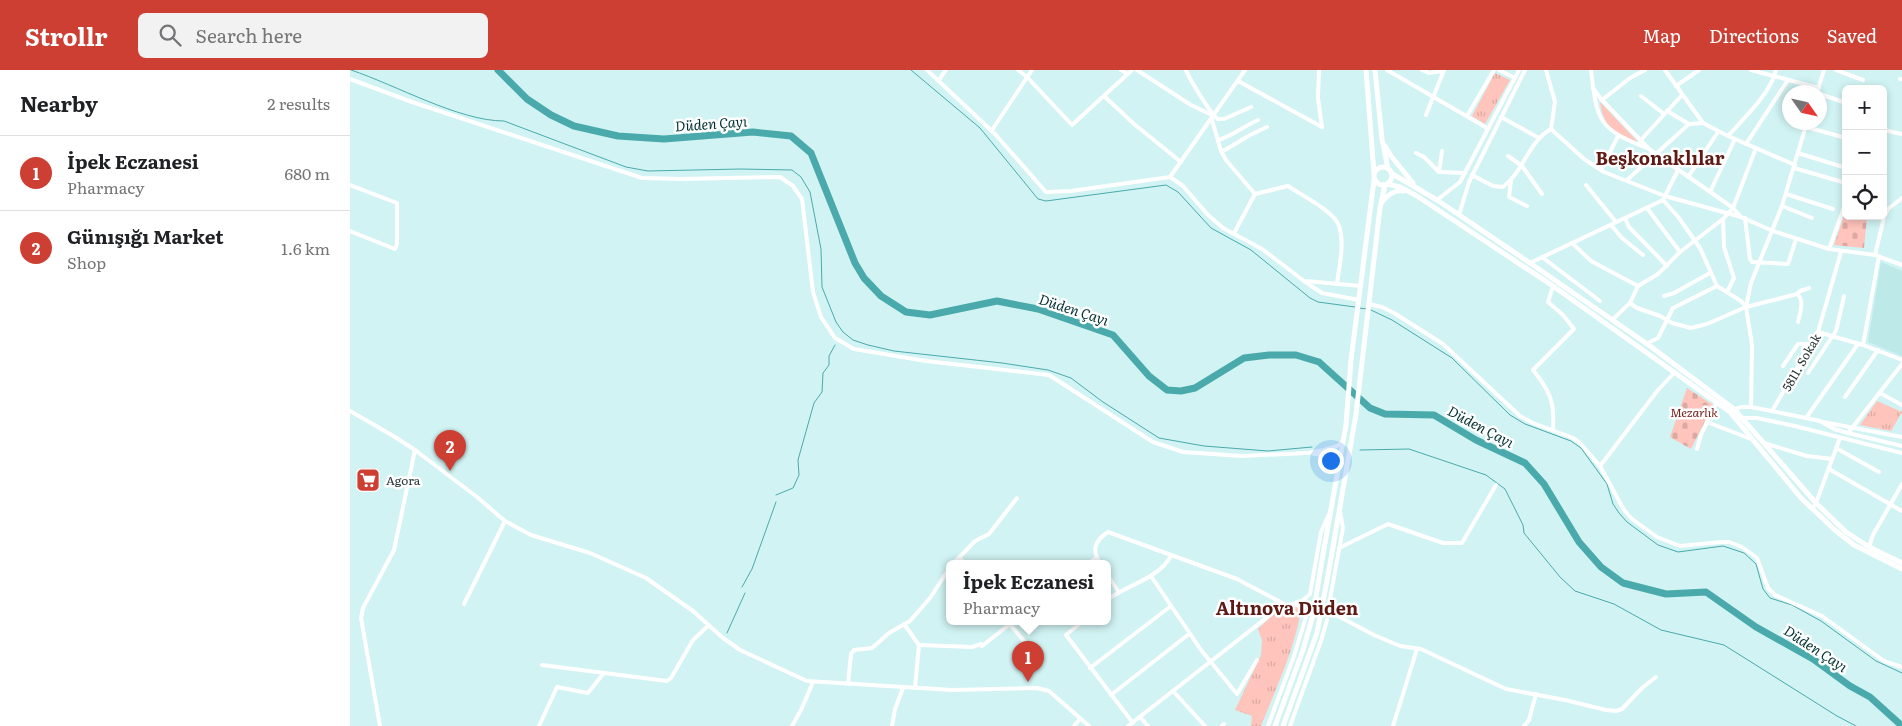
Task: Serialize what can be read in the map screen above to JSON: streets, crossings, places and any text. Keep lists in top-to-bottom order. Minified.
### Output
{"streets":{"street":["5811. Sokak"]},"districts":["Beşkonaklılar","Altınova Düden"],"water":["Düden Çayı"],"parks":["Mezarlık"],"places":{"supermarket":["Agora"]},"north":"bottom right","page":{"header":"Strollr","search":"Search here","nav":["Map","Directions","Saved"],"heading":["Nearby","2 results"],"map_buttons":["+","−"],"list":[{"mark":"1","name":"İpek Eczanesi","note":"Pharmacy","value":"680 m"},{"mark":"2","name":"Günışığı Market","note":"Shop","value":"1.6 km"}],"pins":["2","1"],"popup":["İpek Eczanesi","Pharmacy"]}}
